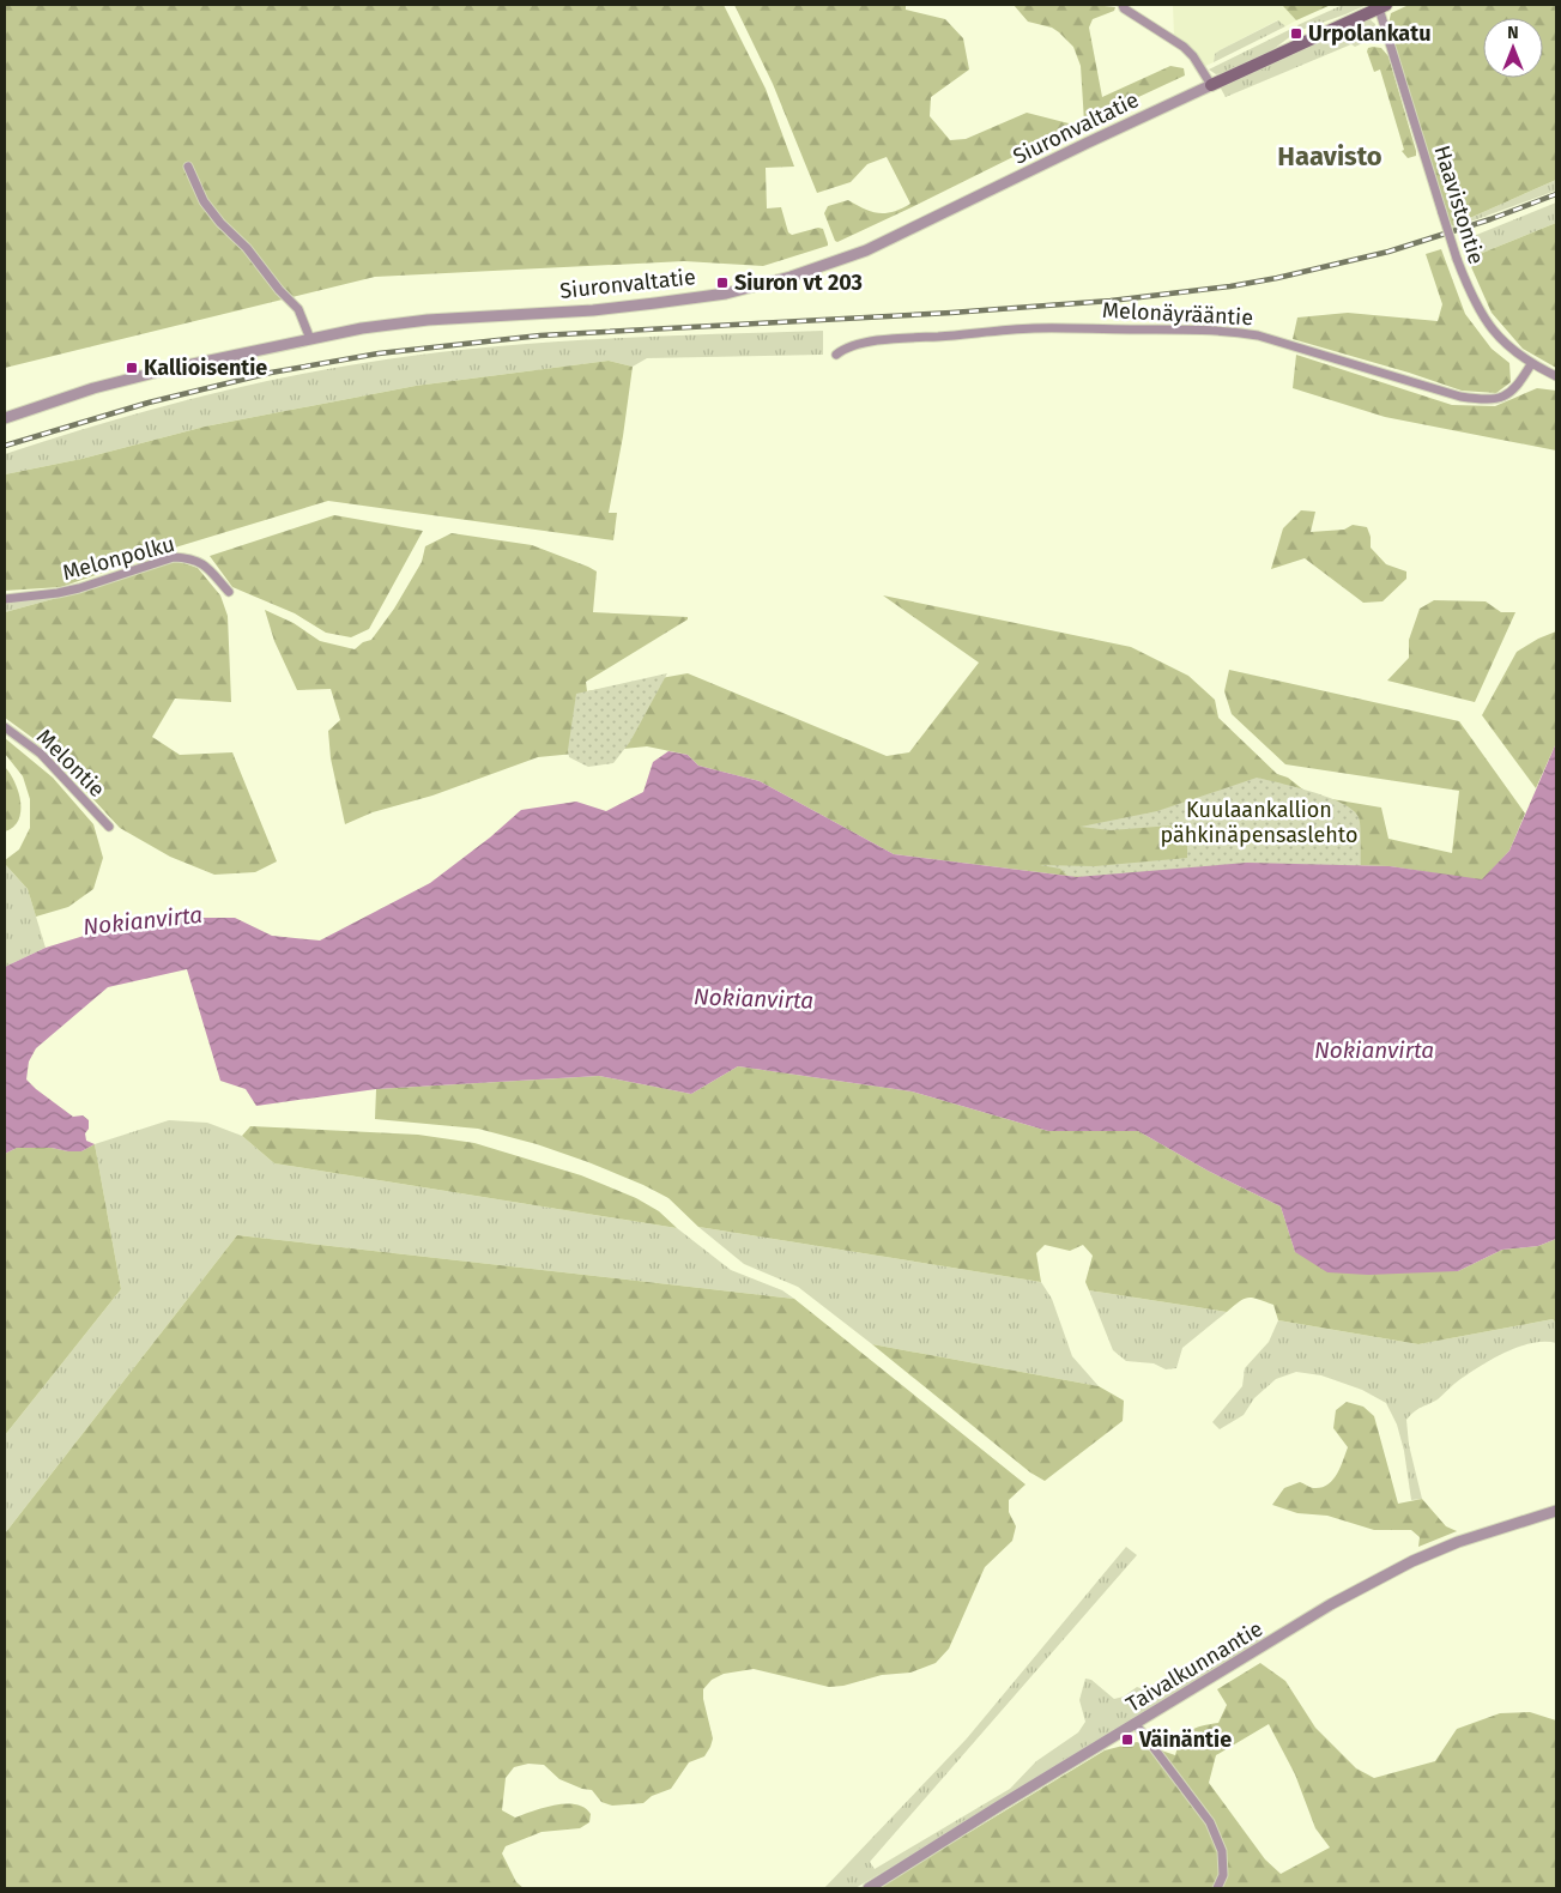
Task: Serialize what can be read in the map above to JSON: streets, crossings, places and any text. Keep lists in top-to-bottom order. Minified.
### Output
{"streets":{"main road":["Siuronvaltatie"],"street":["Haavistontie","Melonäyrääntie","Melonpolku","Melontie","Taivalkunnantie"]},"crossings":[["Siuronvaltatie","Haavistontie"],["Haavistontie","Melonäyrääntie"]],"districts":["Haavisto"],"water":["Nokianvirta"],"parks":["Kuulaankallion pähkinäpensaslehto"],"places":{"transit":["Urpolankatu","Siuron vt 203","Kallioisentie","Väinäntie"]},"north":"top"}
